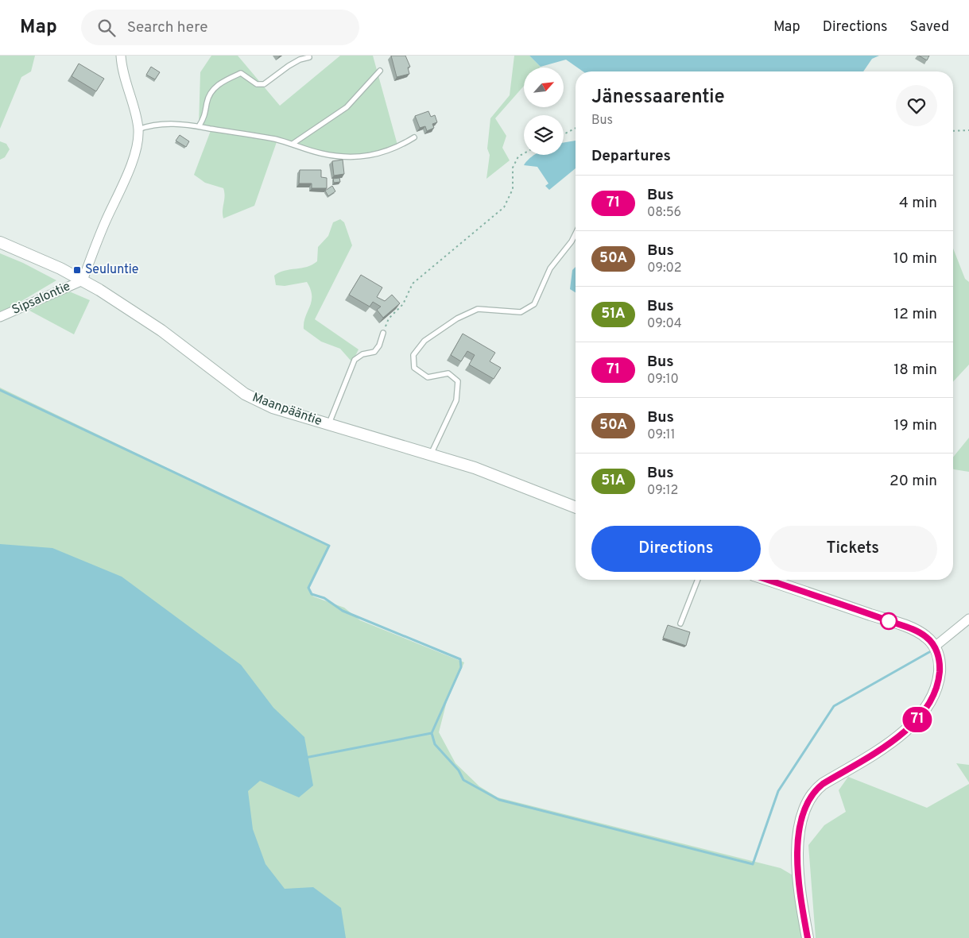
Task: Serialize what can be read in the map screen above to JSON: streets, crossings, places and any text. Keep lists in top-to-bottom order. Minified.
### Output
{"streets":{"street":["Sipsalontie","Maanpääntie"]},"crossings":[["Sipsalontie","Maanpääntie"]],"places":{"transit":["Seuluntie"]},"lines":["bus line 71"],"north":"top right","page":{"header":"Map","search":"Search here","nav":["Map","Directions","Saved"],"on_map":"71","heading":[["Jänessaarentie","Bus"],"Departures"],"list":[{"mark":"71","name":"Bus","note":"08:56","value":"4 min"},{"mark":"50A","name":"Bus","note":"09:02","value":"10 min"},{"mark":"51A","name":"Bus","note":"09:04","value":"12 min"},{"mark":"71","name":"Bus","note":"09:10","value":"18 min"},{"mark":"50A","name":"Bus","note":"09:11","value":"19 min"},{"mark":"51A","name":"Bus","note":"09:12","value":"20 min"}],"buttons":["Directions","Tickets"]}}
